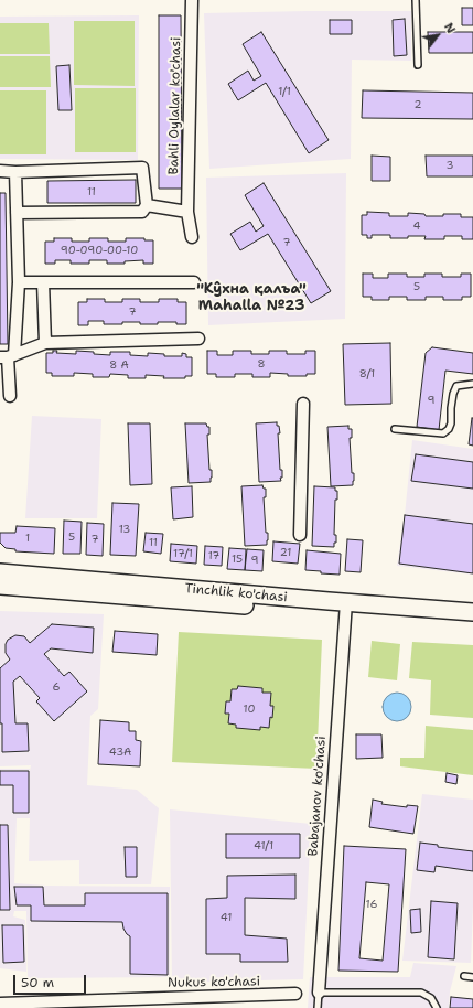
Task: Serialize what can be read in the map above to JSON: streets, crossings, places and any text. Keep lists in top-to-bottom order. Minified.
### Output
{"streets":{"main road":["Tinchlik ko'chasi"],"street":["Bahli Oylalar ko'chasi","Babajanov ko'chasi","Nukus ko'chasi"]},"crossings":[["Tinchlik ko'chasi","Babajanov ko'chasi"]],"districts":["\"Kŷхна қалъа\" Mahalla №23"],"house_numbers":["1/1","2","3","11","4","7","90-090-00-10","5","7","8","8 А","8/1","9","13","5","1","7","11","21","17/1","17","15","9","6","10","43A","41/1","16","41"],"scale_bar":"50 m","north":"top right"}
